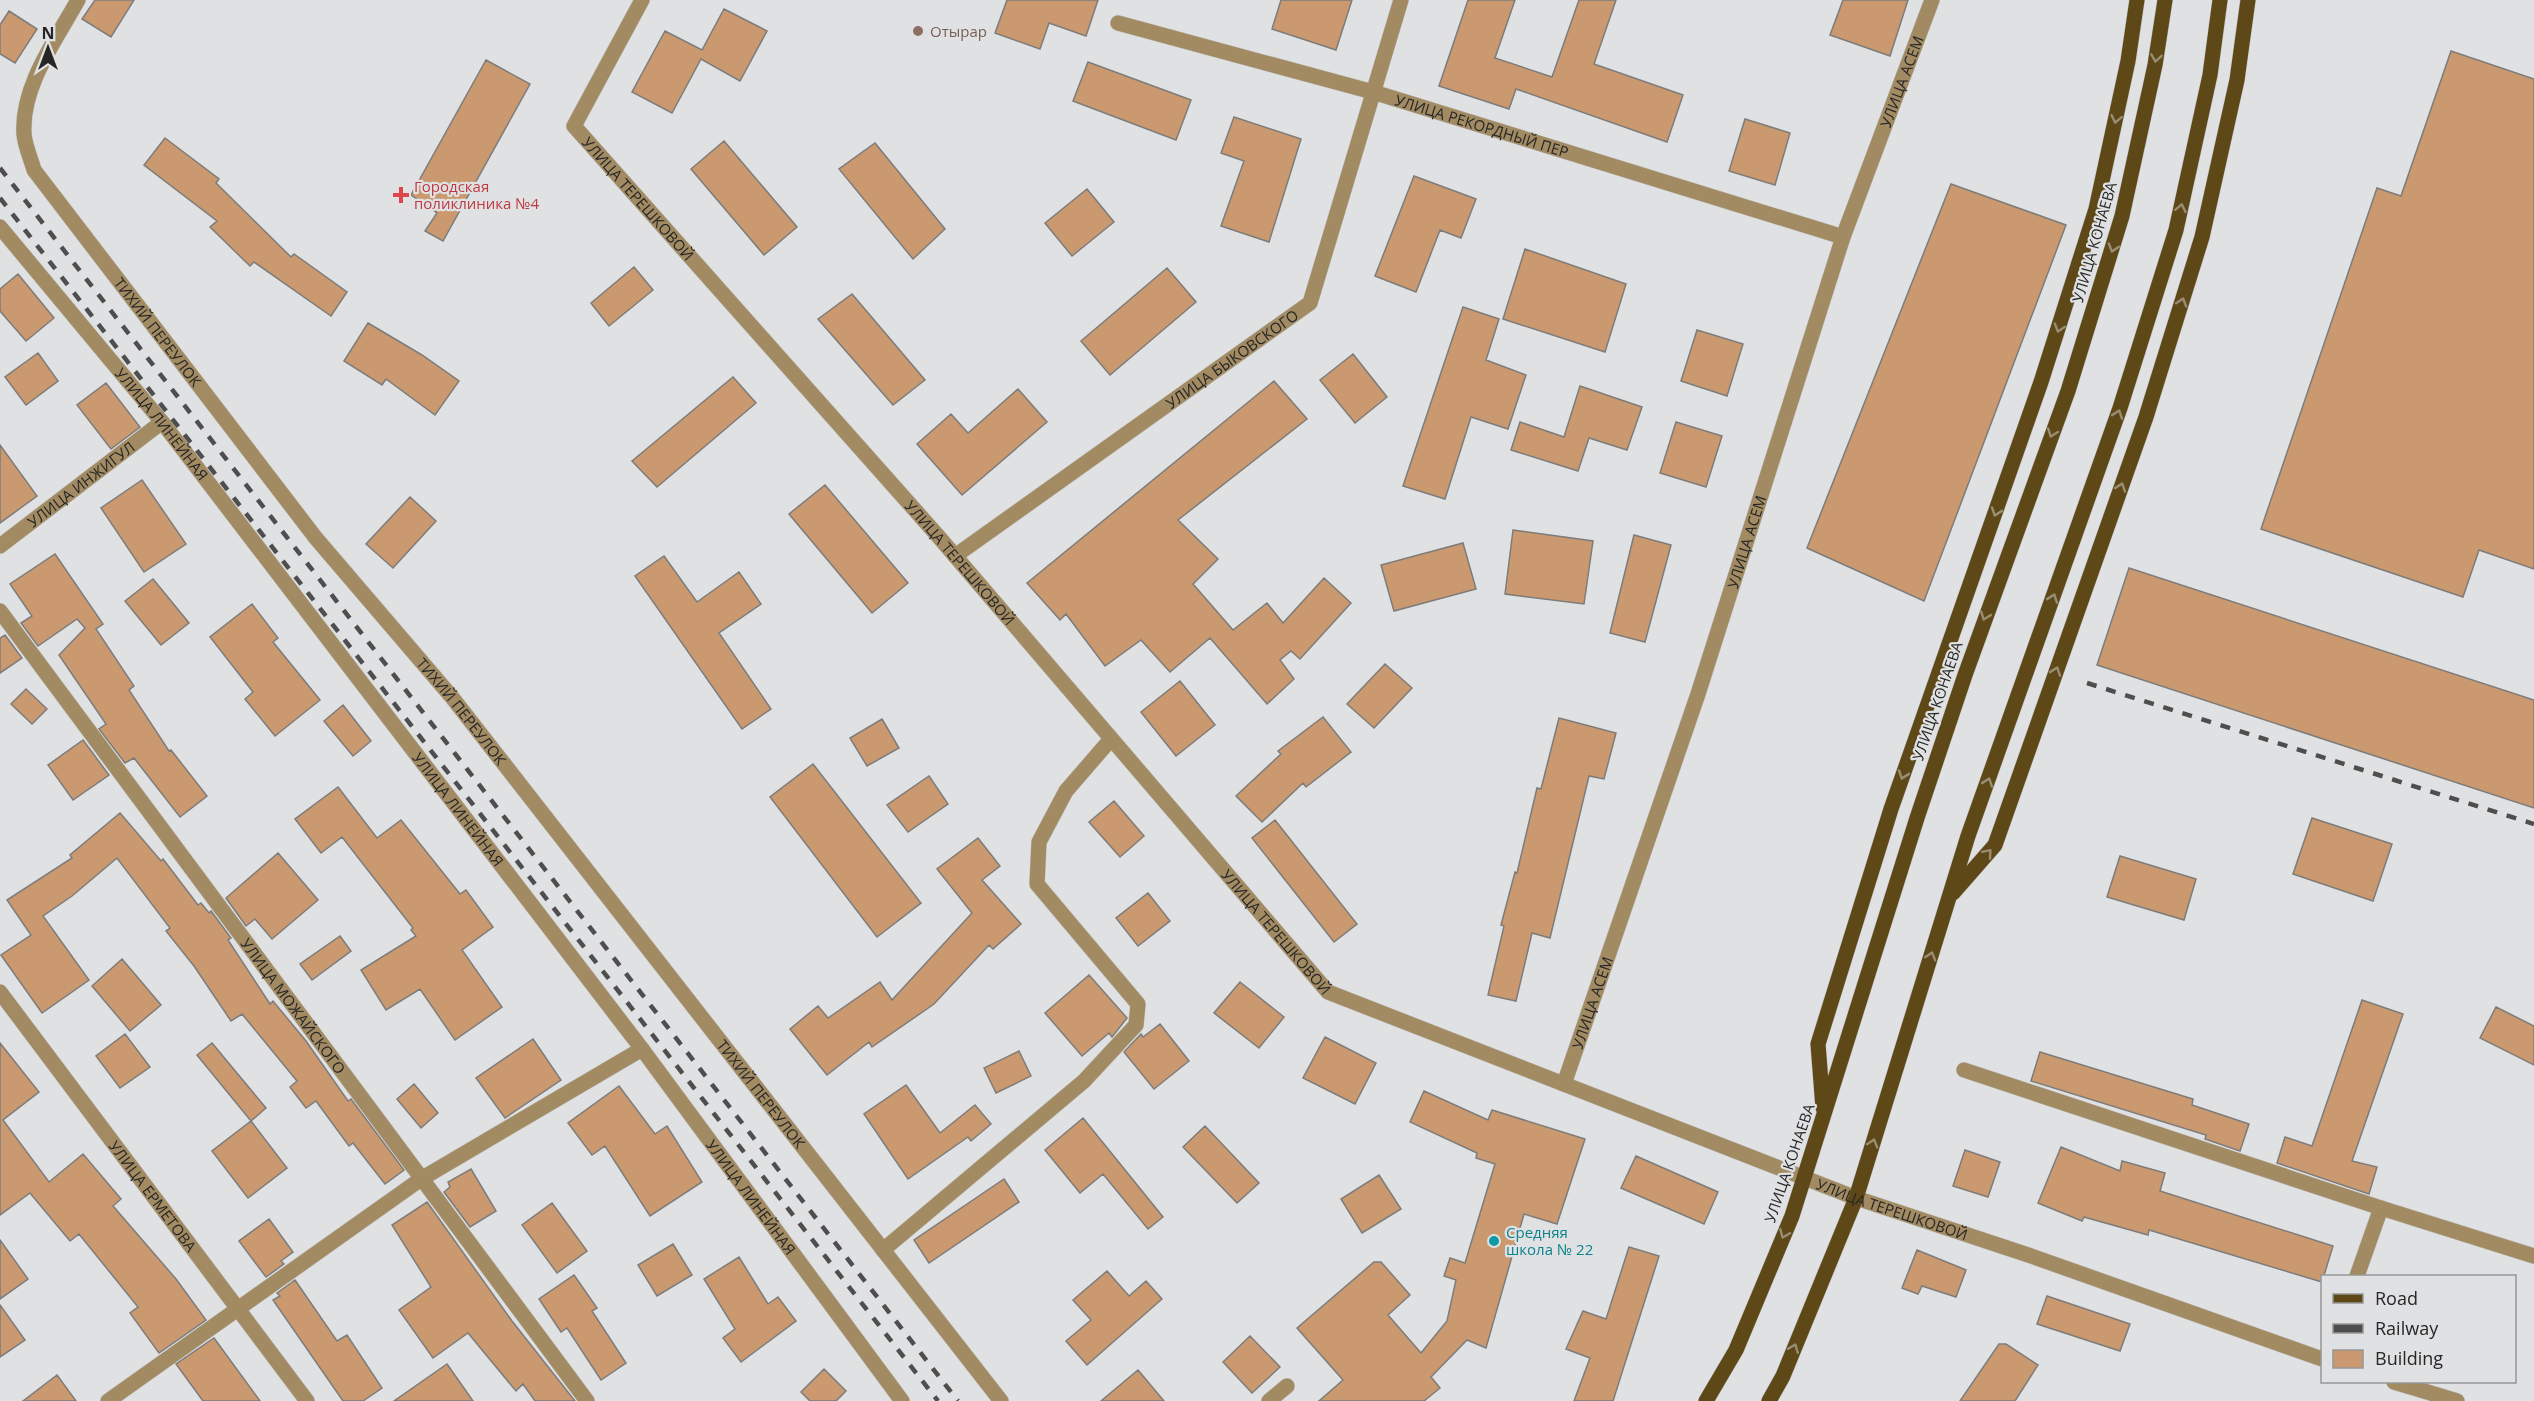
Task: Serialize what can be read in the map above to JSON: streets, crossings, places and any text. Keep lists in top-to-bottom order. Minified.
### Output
{"streets":{"main road":["УЛИЦА КОНАЕВА"],"street":["УЛИЦА АСЕМ","УЛИЦА РЕКОРДНЫЙ ПЕР","УЛИЦА ТЕРЕШКОВОЙ","ТИХИЙ ПЕРЕУЛОК","УЛИЦА БЫКОВСКОГО","УЛИЦА ЛИНЕЙНАЯ","УЛИЦА ИНЖИГУЛ","УЛИЦА МОЖАЙСКОГО","УЛИЦА ЕРМЕТОВА"]},"crossings":[["УЛИЦА АСЕМ","УЛИЦА РЕКОРДНЫЙ ПЕР"],["УЛИЦА АСЕМ","УЛИЦА ТЕРЕШКОВОЙ"],["УЛИЦА РЕКОРДНЫЙ ПЕР","УЛИЦА БЫКОВСКОГО"],["УЛИЦА ТЕРЕШКОВОЙ","УЛИЦА КОНАЕВА"],["УЛИЦА ТЕРЕШКОВОЙ","УЛИЦА БЫКОВСКОГО"],["УЛИЦА ЛИНЕЙНАЯ","УЛИЦА ИНЖИГУЛ"]],"places":{"other":["Отырар","Средняя школа № 22"],"health":["Городская поликлиника №4"]},"legend":["Road","Railway","Building"],"north":"top"}
